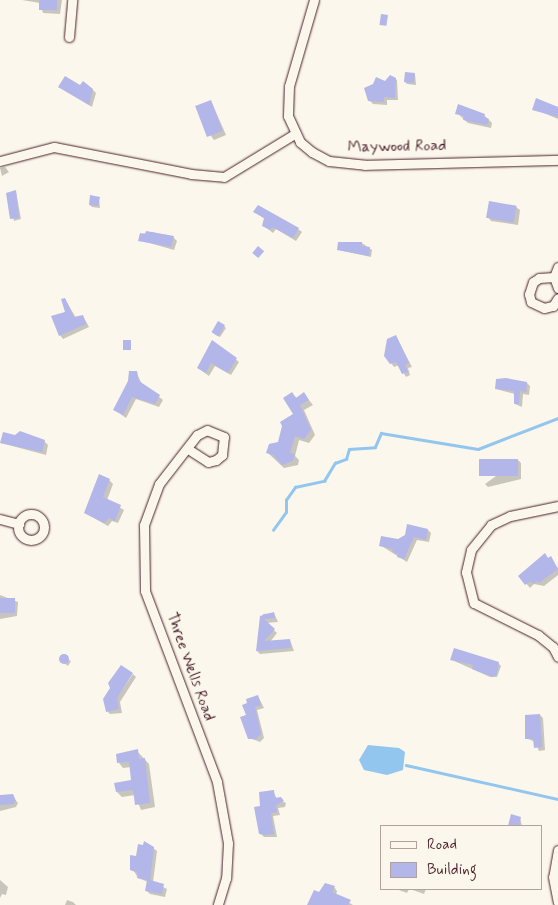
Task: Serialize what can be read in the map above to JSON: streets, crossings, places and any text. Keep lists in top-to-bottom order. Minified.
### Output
{"streets":{"street":["Maywood Road","Three Wells Road"]},"legend":["Road","Building"]}
